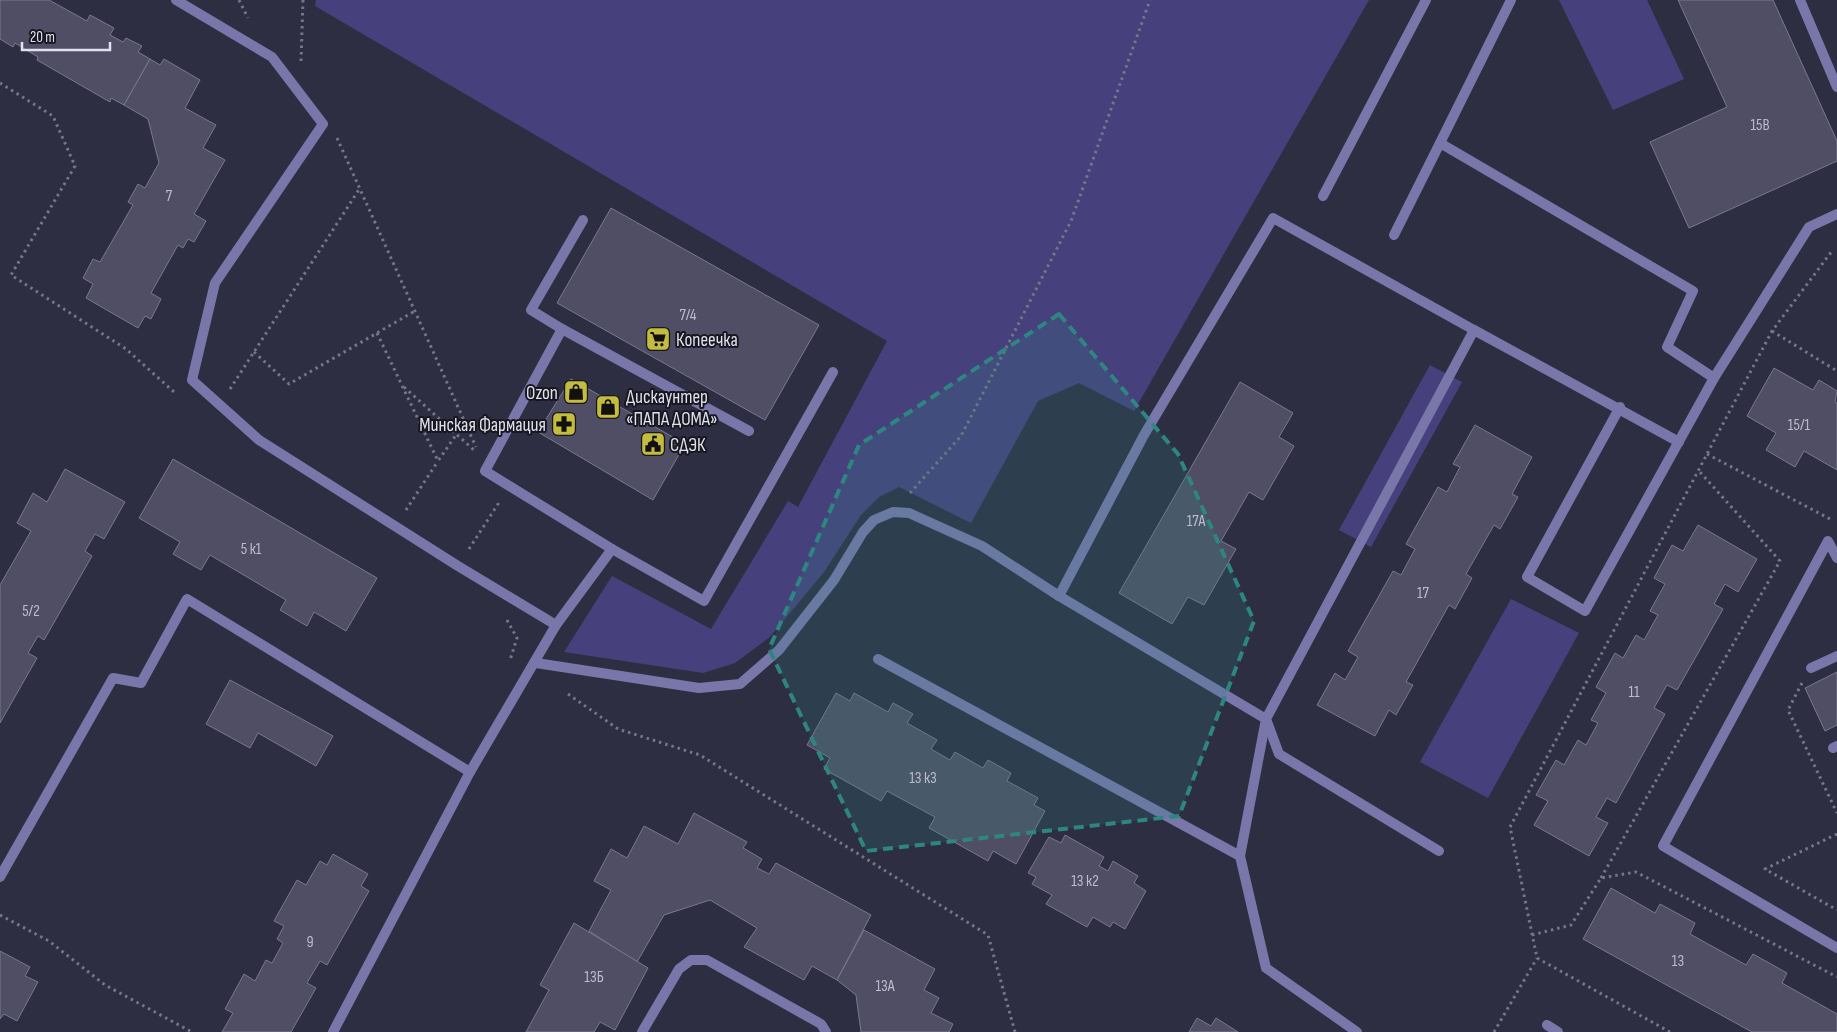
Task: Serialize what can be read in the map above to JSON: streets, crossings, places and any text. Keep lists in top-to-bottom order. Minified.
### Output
{"places":{"supermarket":["Копеечка"],"shop":["Ozon","Дискаунтер «ПАПА ДОМА»"],"pharmacy":["Минская Фармация"],"public building":["СДЭК"]},"house_numbers":["15В","7","7/4","15/1","17А","5 к1","17","5/2","11","13 к3","13 к2","9","13","13Б","13А"],"scale_bar":"20 m"}
